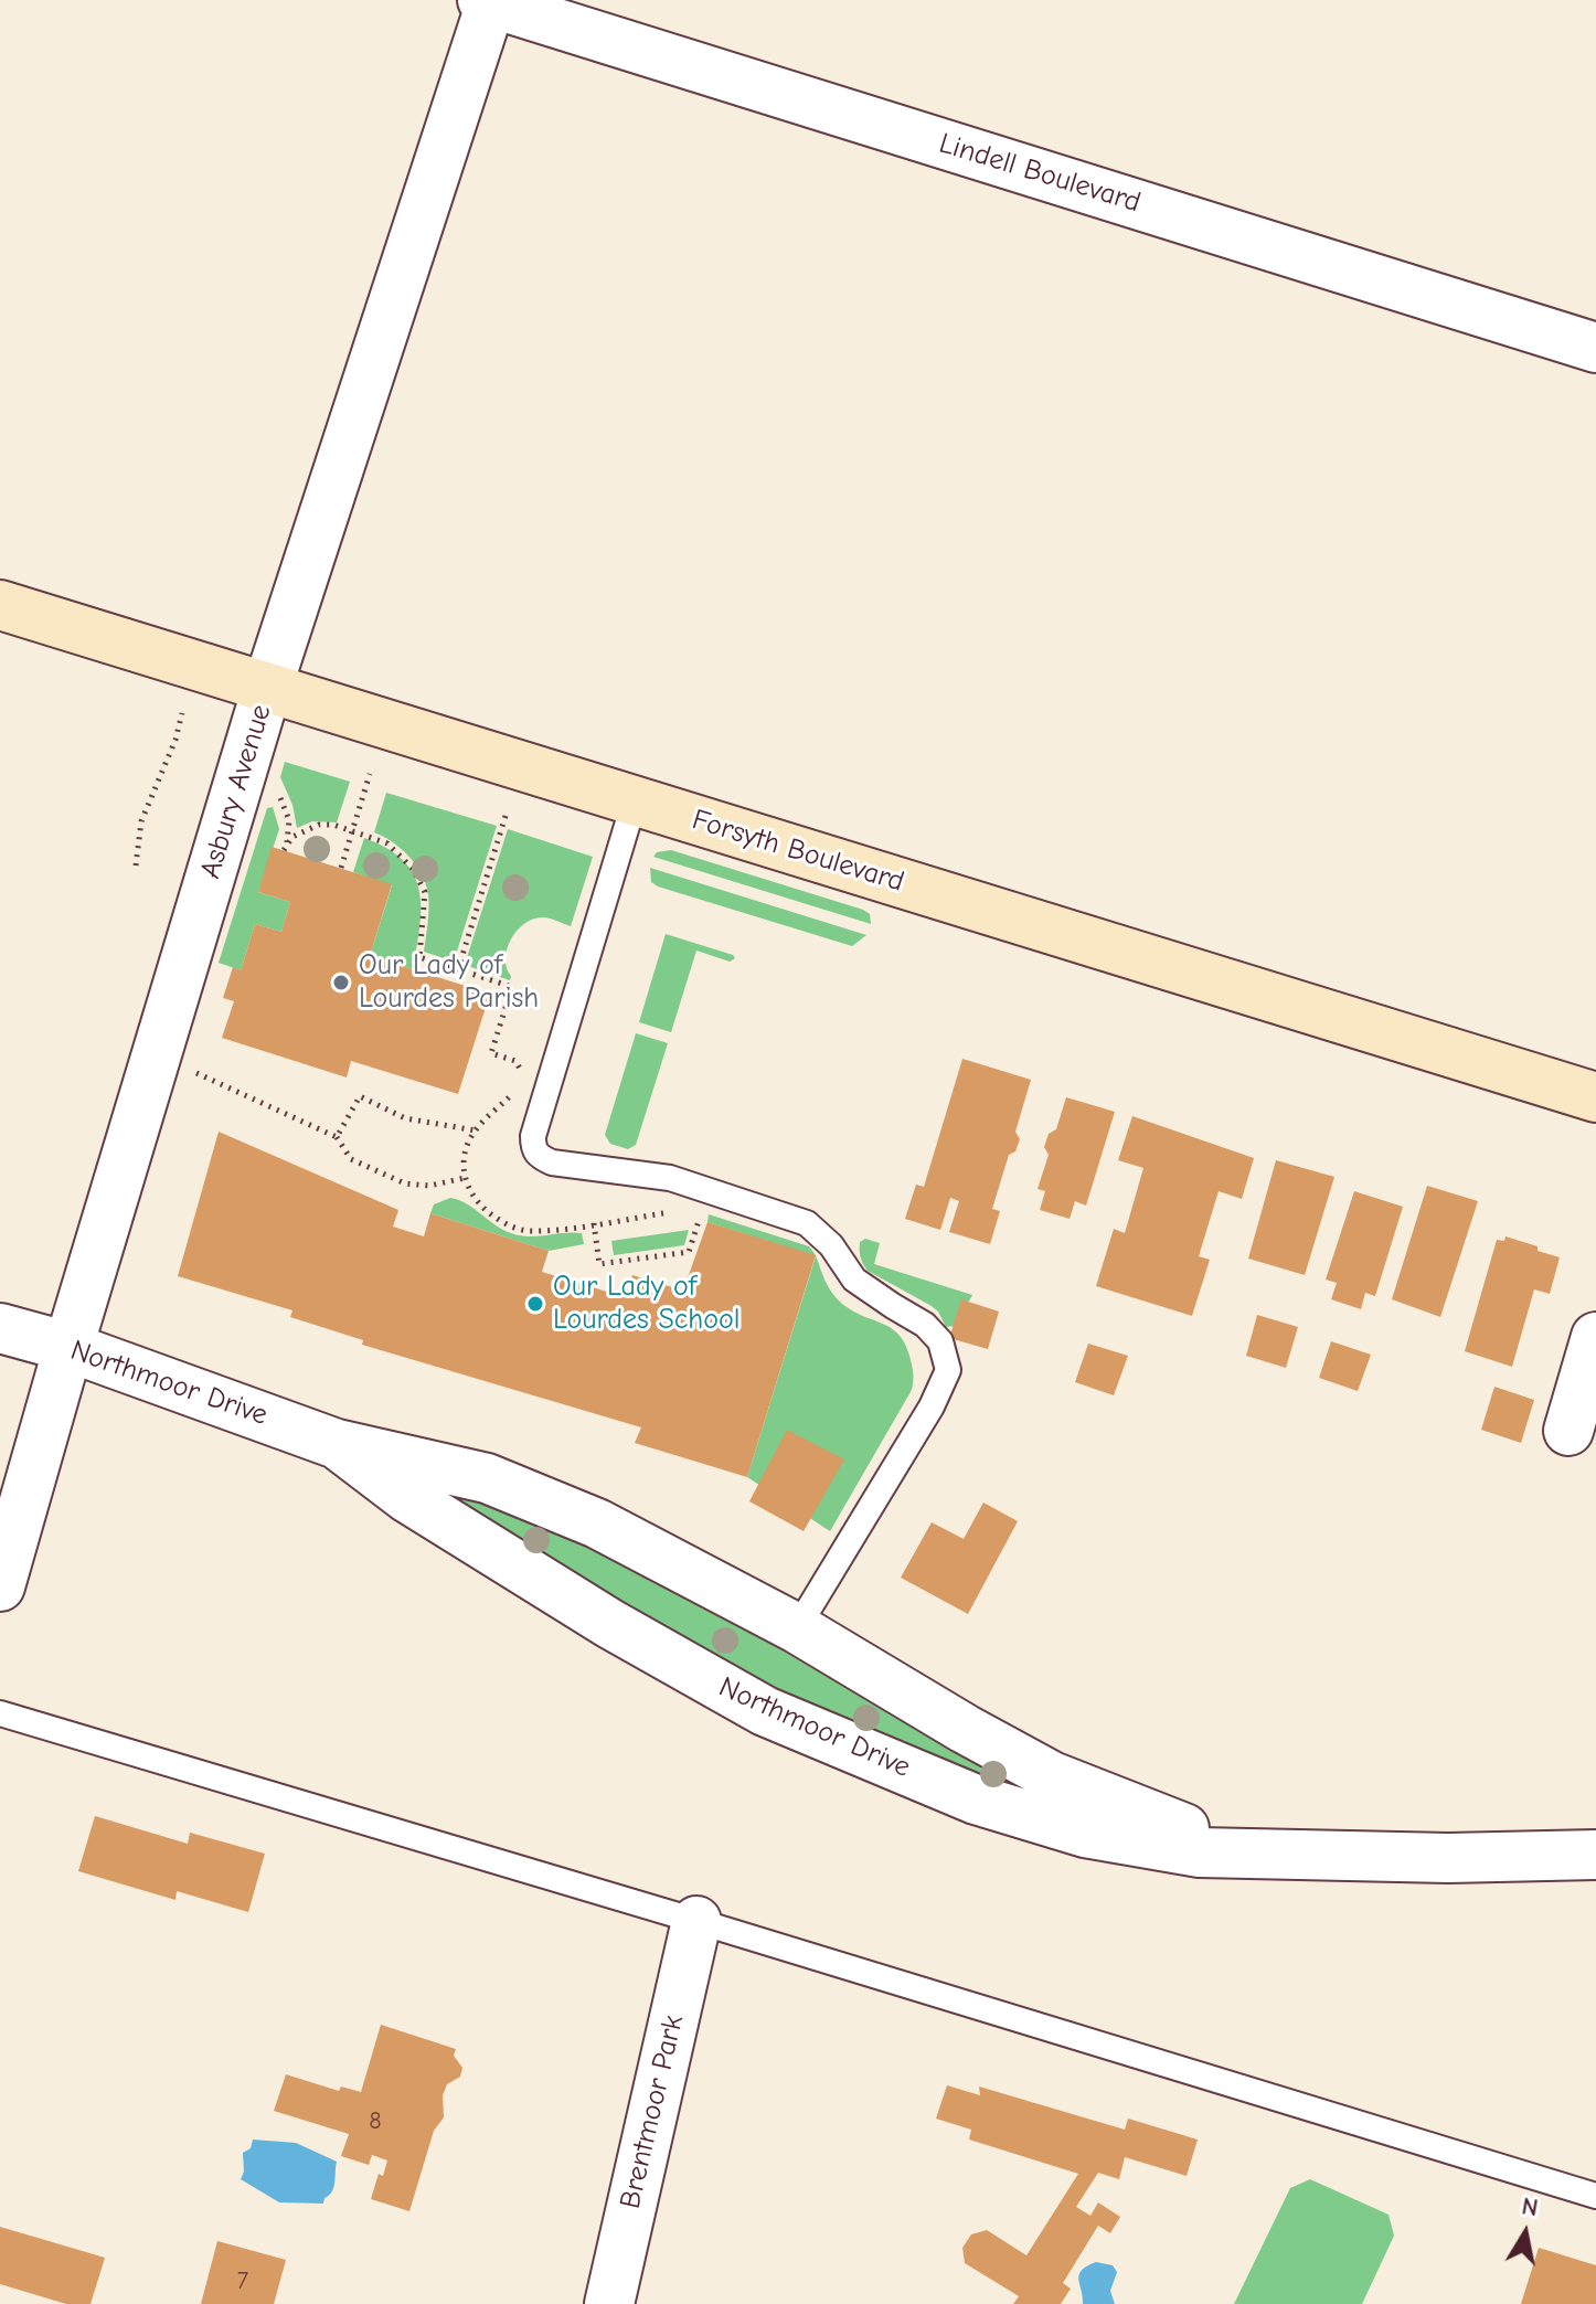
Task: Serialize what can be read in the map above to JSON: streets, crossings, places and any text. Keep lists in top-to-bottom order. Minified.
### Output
{"streets":{"main road":["Forsyth Boulevard"],"street":["Lindell Boulevard","Asbury Avenue","Northmoor Drive","Brentmoor Park"]},"crossings":[["Lindell Boulevard","Asbury Avenue"],["Asbury Avenue","Forsyth Boulevard"],["Asbury Avenue","Northmoor Drive"]],"places":["Our Lady of Lourdes Parish","Our Lady of Lourdes School"],"house_numbers":["8","7"],"north":"top"}
